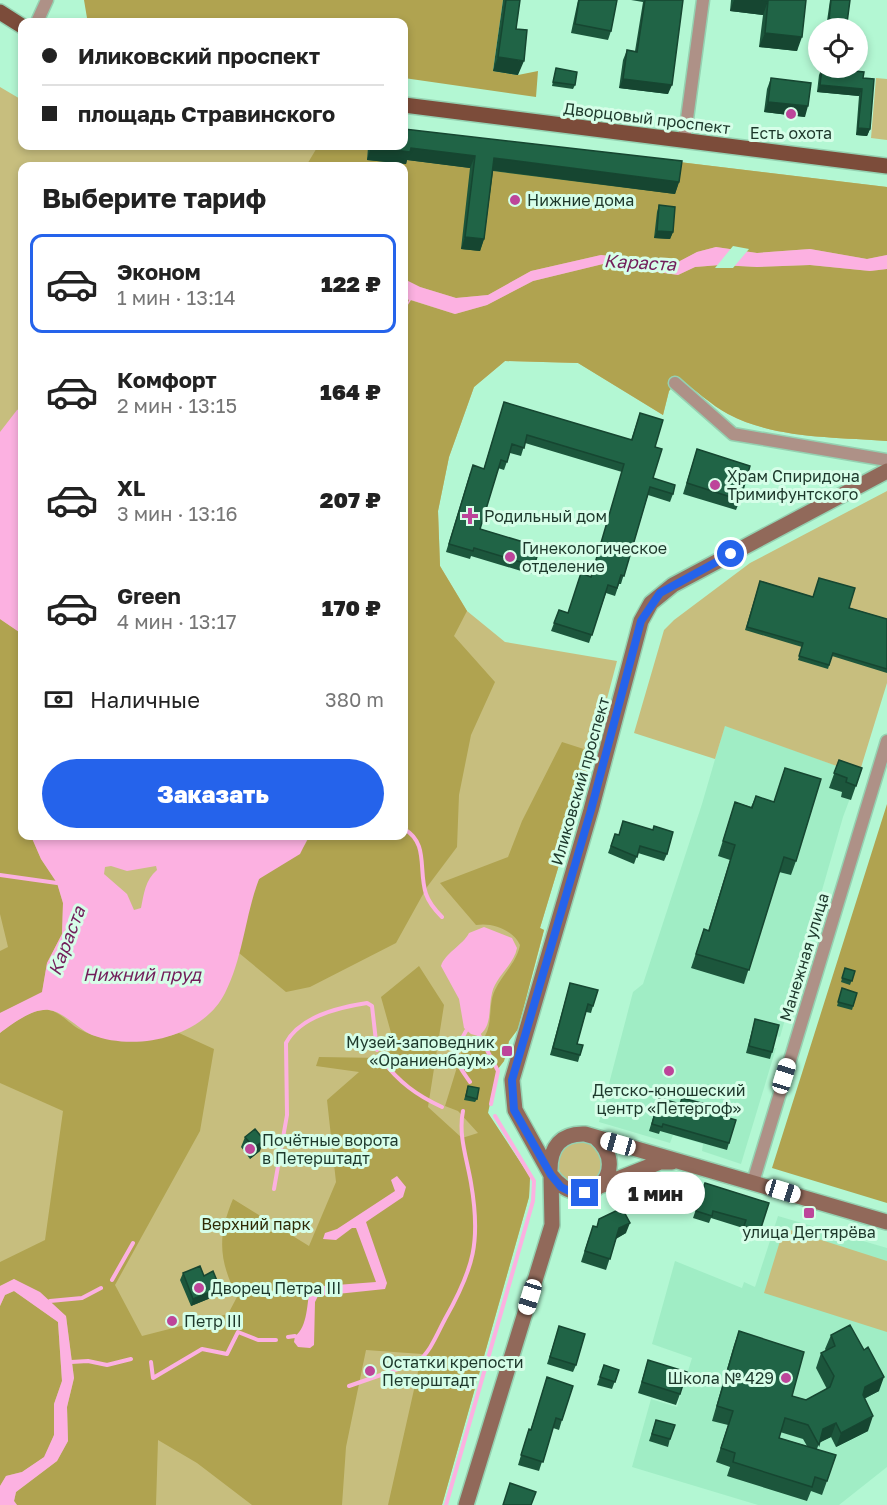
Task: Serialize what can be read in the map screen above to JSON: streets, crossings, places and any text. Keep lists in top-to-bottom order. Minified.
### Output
{"streets":{"main road":["Дворцовый проспект","Иликовский проспект"],"street":["Манежная улица"]},"water":["Караста","Нижний пруд"],"parks":["Верхний парк"],"places":{"other":["Есть охота","Нижние дома","Храм Спиридона Тримифунтского","Гинекологическое отделение","Детско-юношеский центр «Петергоф»","Почётные ворота в Петерштадт","Дворец Петра III","Петр III","Остатки крепости Петерштадт","Школа № 429"],"health":["Родильный дом"],"transit":["Музей-заповедник «Ораниенбаум»","улица Дегтярёва"]},"page":{"banner":["Иликовский проспект","площадь Стравинского"],"heading":"Выберите тариф","list":[{"name":"Эконом","note":"1 мин · 13:14","value":"122 ₽"},{"name":"Комфорт","note":"2 мин · 13:15","value":"164 ₽"},{"name":"XL","note":"3 мин · 13:16","value":"207 ₽"},{"name":"Green","note":"4 мин · 13:17","value":"170 ₽"}],"pay":["Наличные","380 m"],"buttons":"Заказать","bubble":"1 мин"}}
